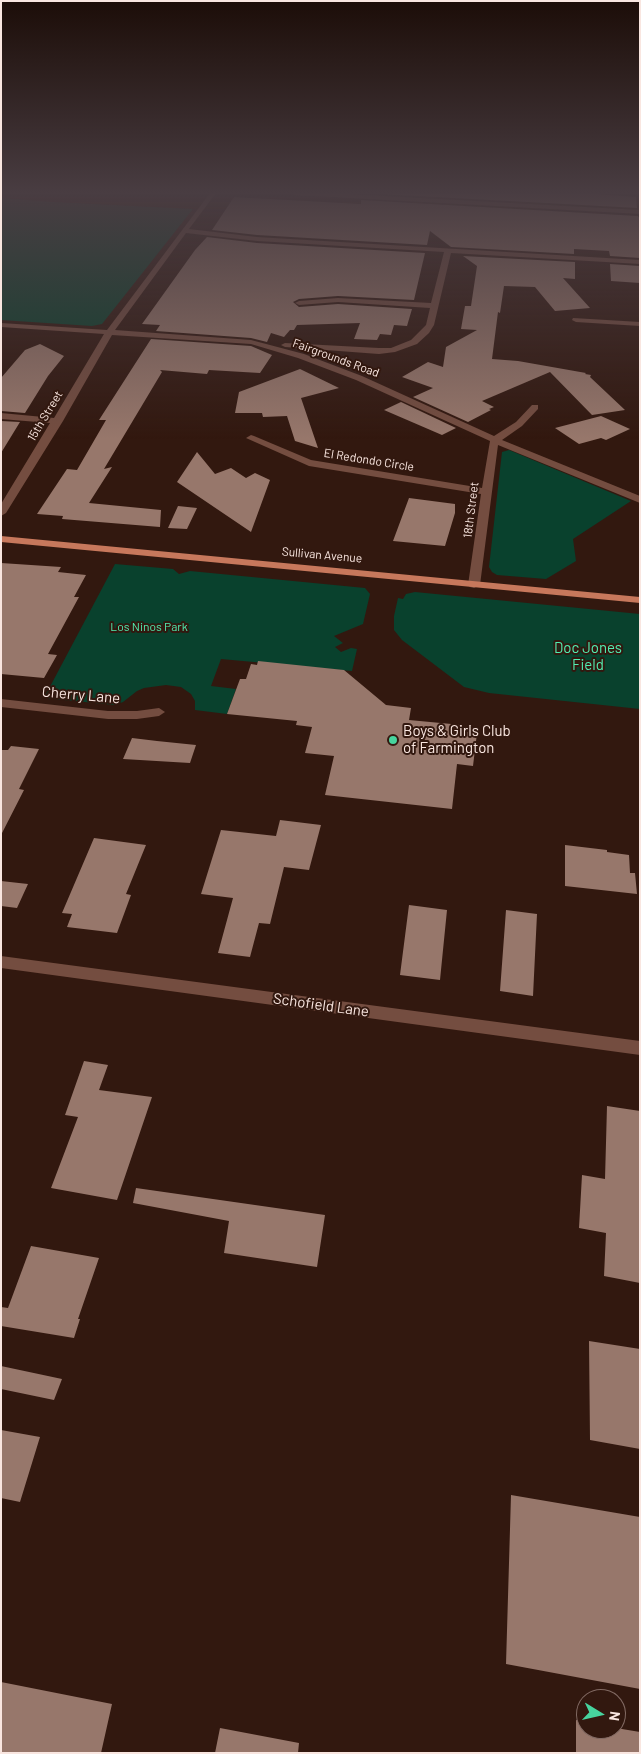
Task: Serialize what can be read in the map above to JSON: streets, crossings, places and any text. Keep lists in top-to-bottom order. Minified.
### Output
{"streets":{"main road":["Sullivan Avenue"],"street":["Fairgrounds Road","15th Street","El Redondo Circle","18th Street","Cherry Lane","Schofield Lane"]},"crossings":[["Fairgrounds Road","15th Street"],["Fairgrounds Road","18th Street"],["El Redondo Circle","18th Street"],["18th Street","Sullivan Avenue"]],"parks":["Los Ninos Park","Doc Jones Field"],"places":["Boys & Girls Club of Farmington"],"north":"right"}
